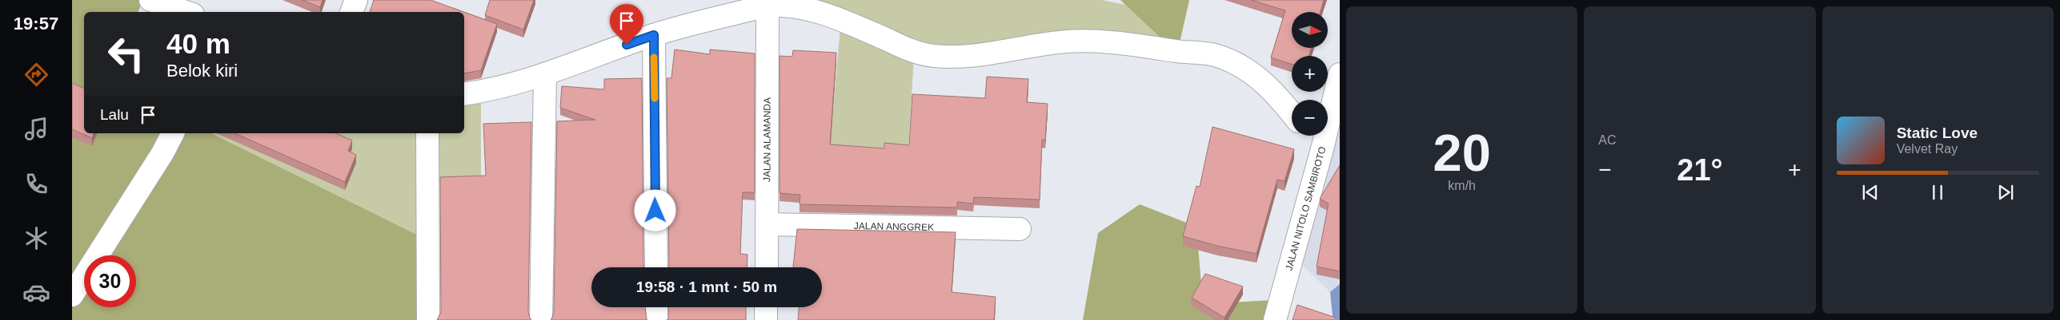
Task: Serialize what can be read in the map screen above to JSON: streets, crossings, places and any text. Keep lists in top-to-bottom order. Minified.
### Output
{"streets":{"street":["JALAN ALAMANDA","JALAN NITOLO SAMBIROTO","JALAN ANGGREK"]},"crossings":[["JALAN ALAMANDA","JALAN ANGGREK"]],"north":"right","page":{"tabs":"19:57","tile":[["20","km/h"],"AC"],"map_buttons":["+","−"],"turn":["40 m","Belok kiri"],"then":"Lalu","song":["Static Love","Velvet Ray"],"heat":["−","21°","+"],"limit":"30","trip":"19:58 · 1 mnt · 50 m"}}
